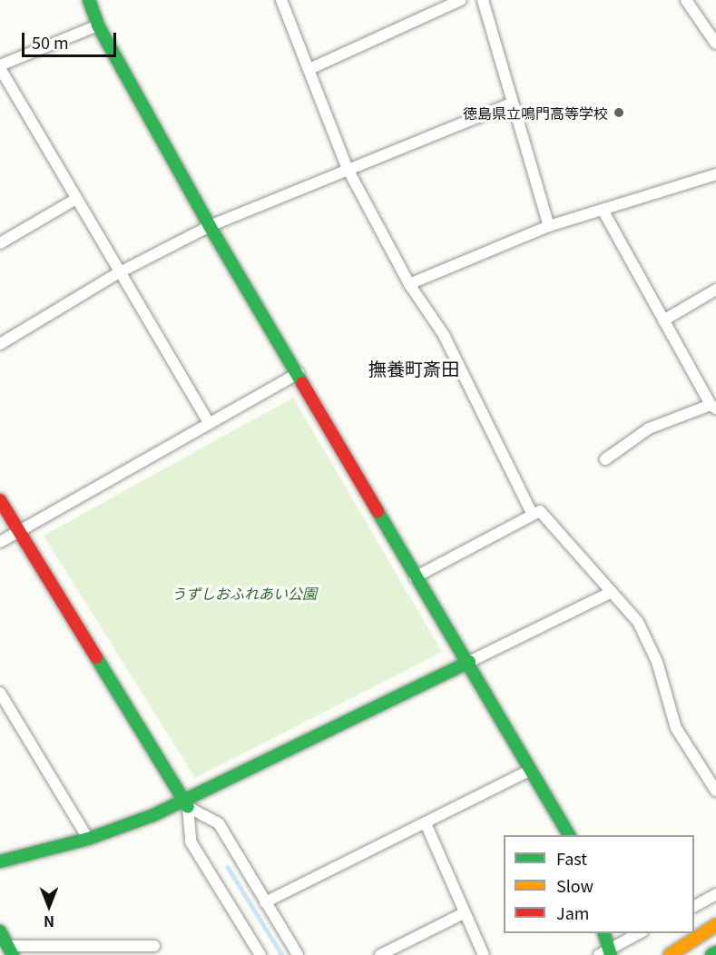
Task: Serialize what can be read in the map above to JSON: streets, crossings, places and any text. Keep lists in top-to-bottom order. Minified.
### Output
{"districts":["撫養町斎田"],"parks":["うずしおふれあい公園"],"places":["徳島県立鳴門高等学校"],"legend":["Fast","Slow","Jam"],"scale_bar":"50 m","north":"bottom"}
